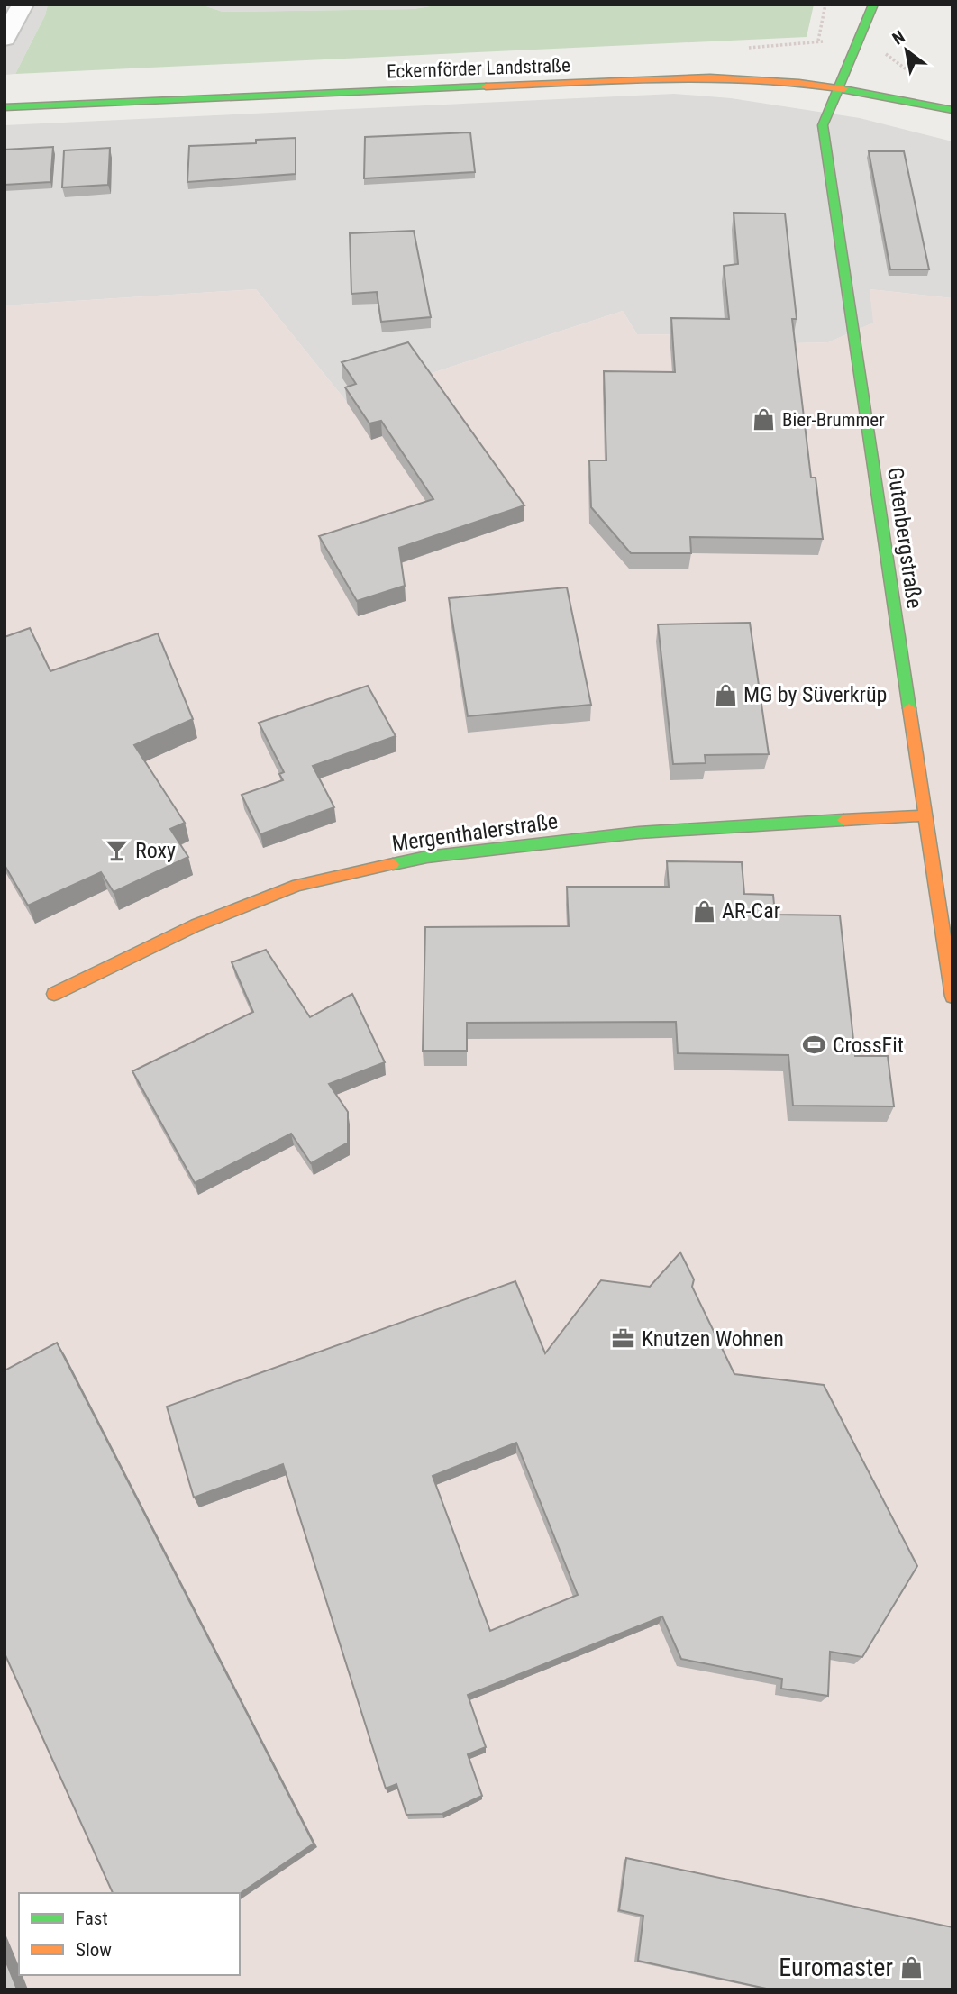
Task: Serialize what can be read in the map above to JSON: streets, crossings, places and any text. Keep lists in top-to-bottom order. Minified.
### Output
{"streets":{"street":["Eckernförder Landstraße","Gutenbergstraße","Mergenthalerstraße"]},"crossings":[["Eckernförder Landstraße","Gutenbergstraße"],["Gutenbergstraße","Mergenthalerstraße"]],"places":{"shop":["Bier-Brummer","MG by Süverkrüp","AR-Car","Euromaster"],"bar":["Roxy"],"sports":["CrossFit"],"office":["Knutzen Wohnen"]},"legend":["Fast","Slow"],"north":"top left"}
